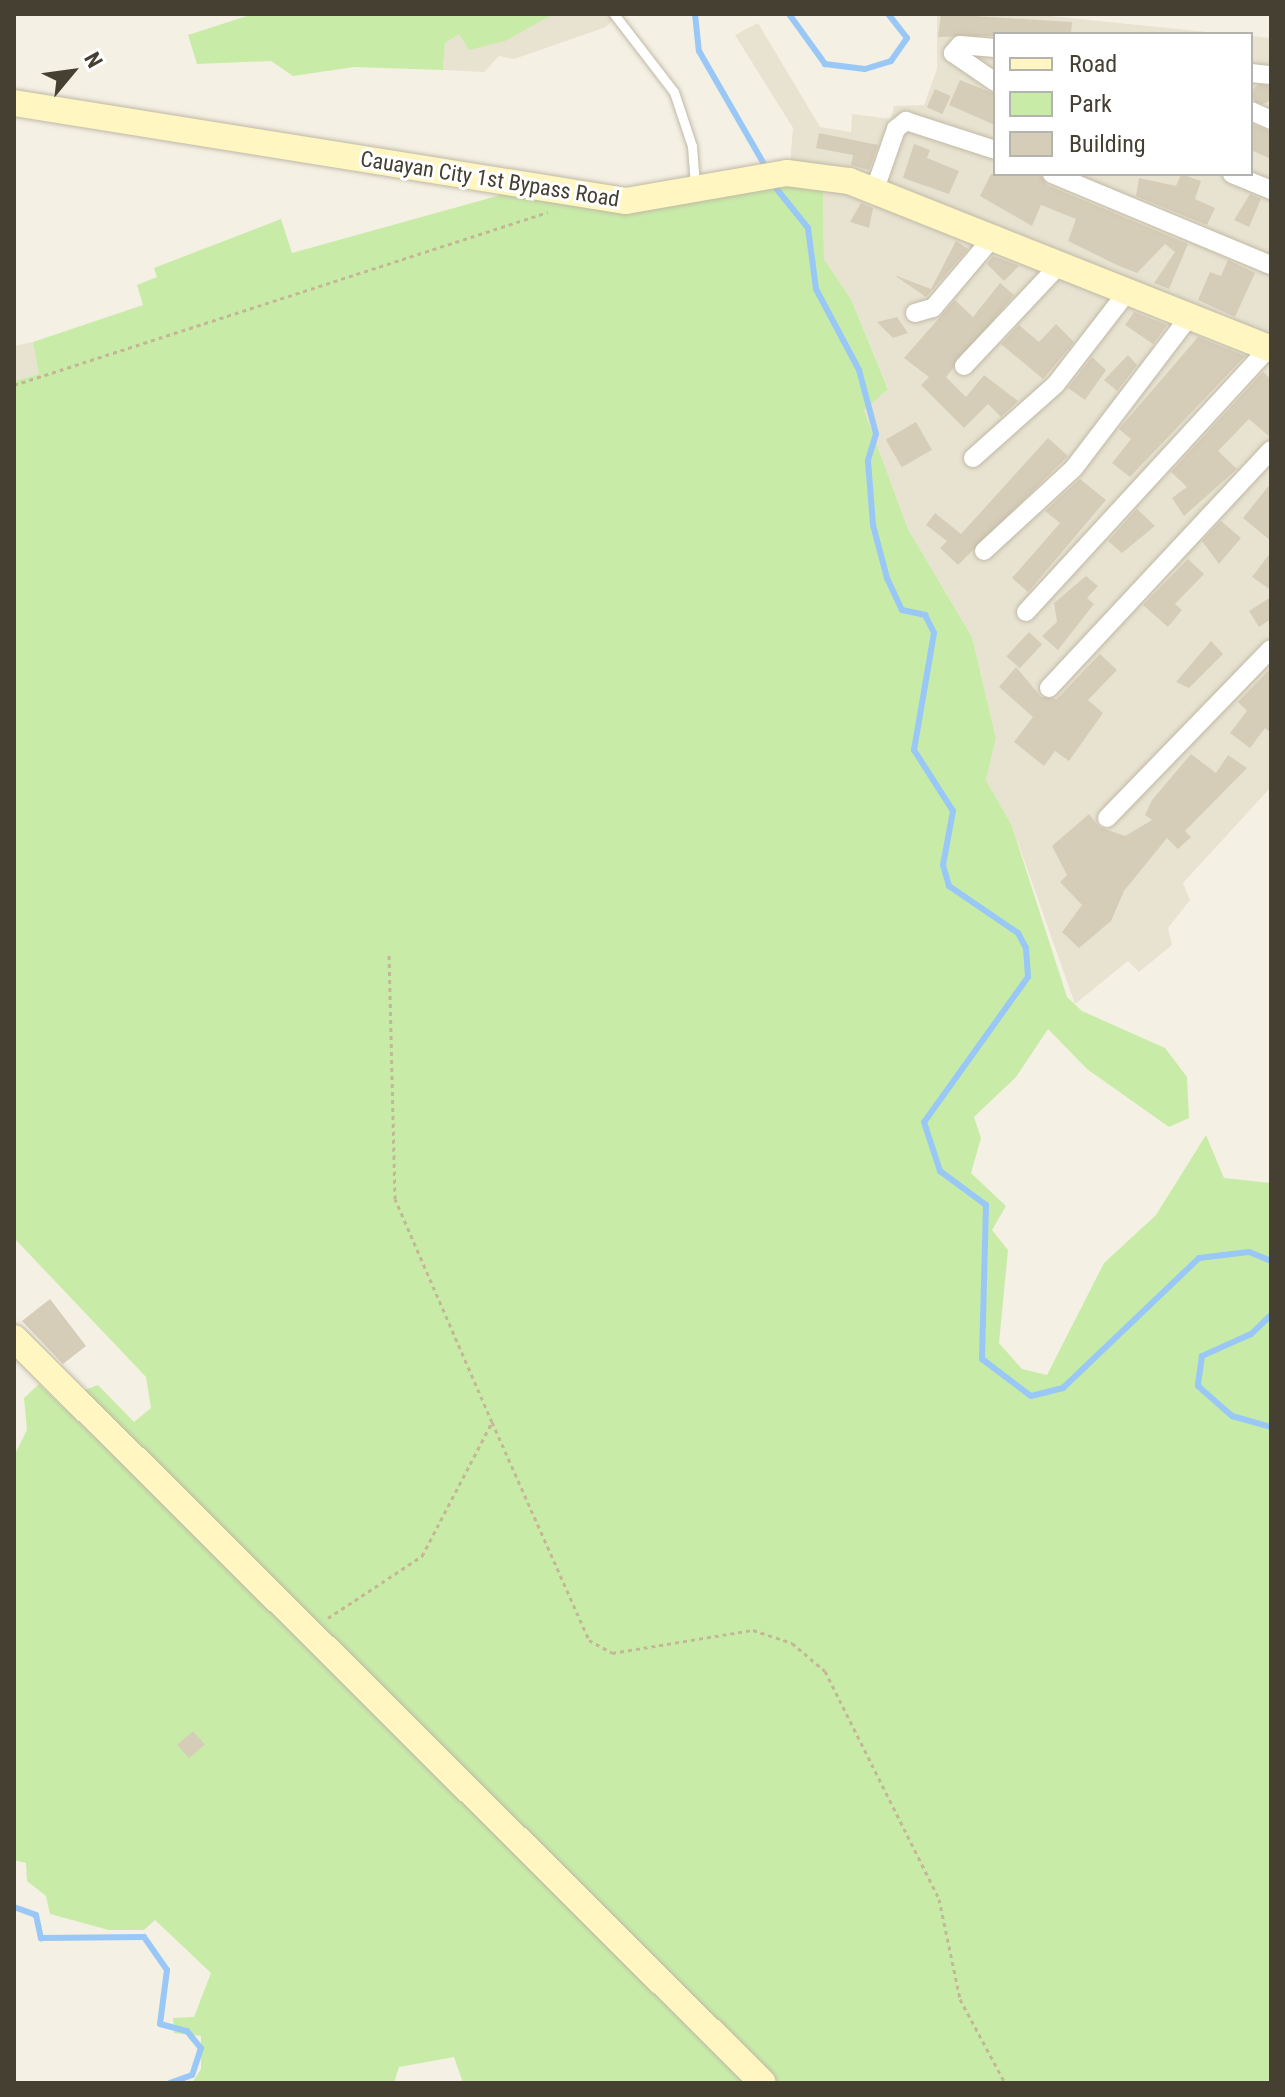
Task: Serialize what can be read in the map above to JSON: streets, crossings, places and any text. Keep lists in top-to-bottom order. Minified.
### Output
{"streets":{"main road":["Cauayan City 1st Bypass Road"]},"legend":["Road","Park","Building"],"north":"top right"}
